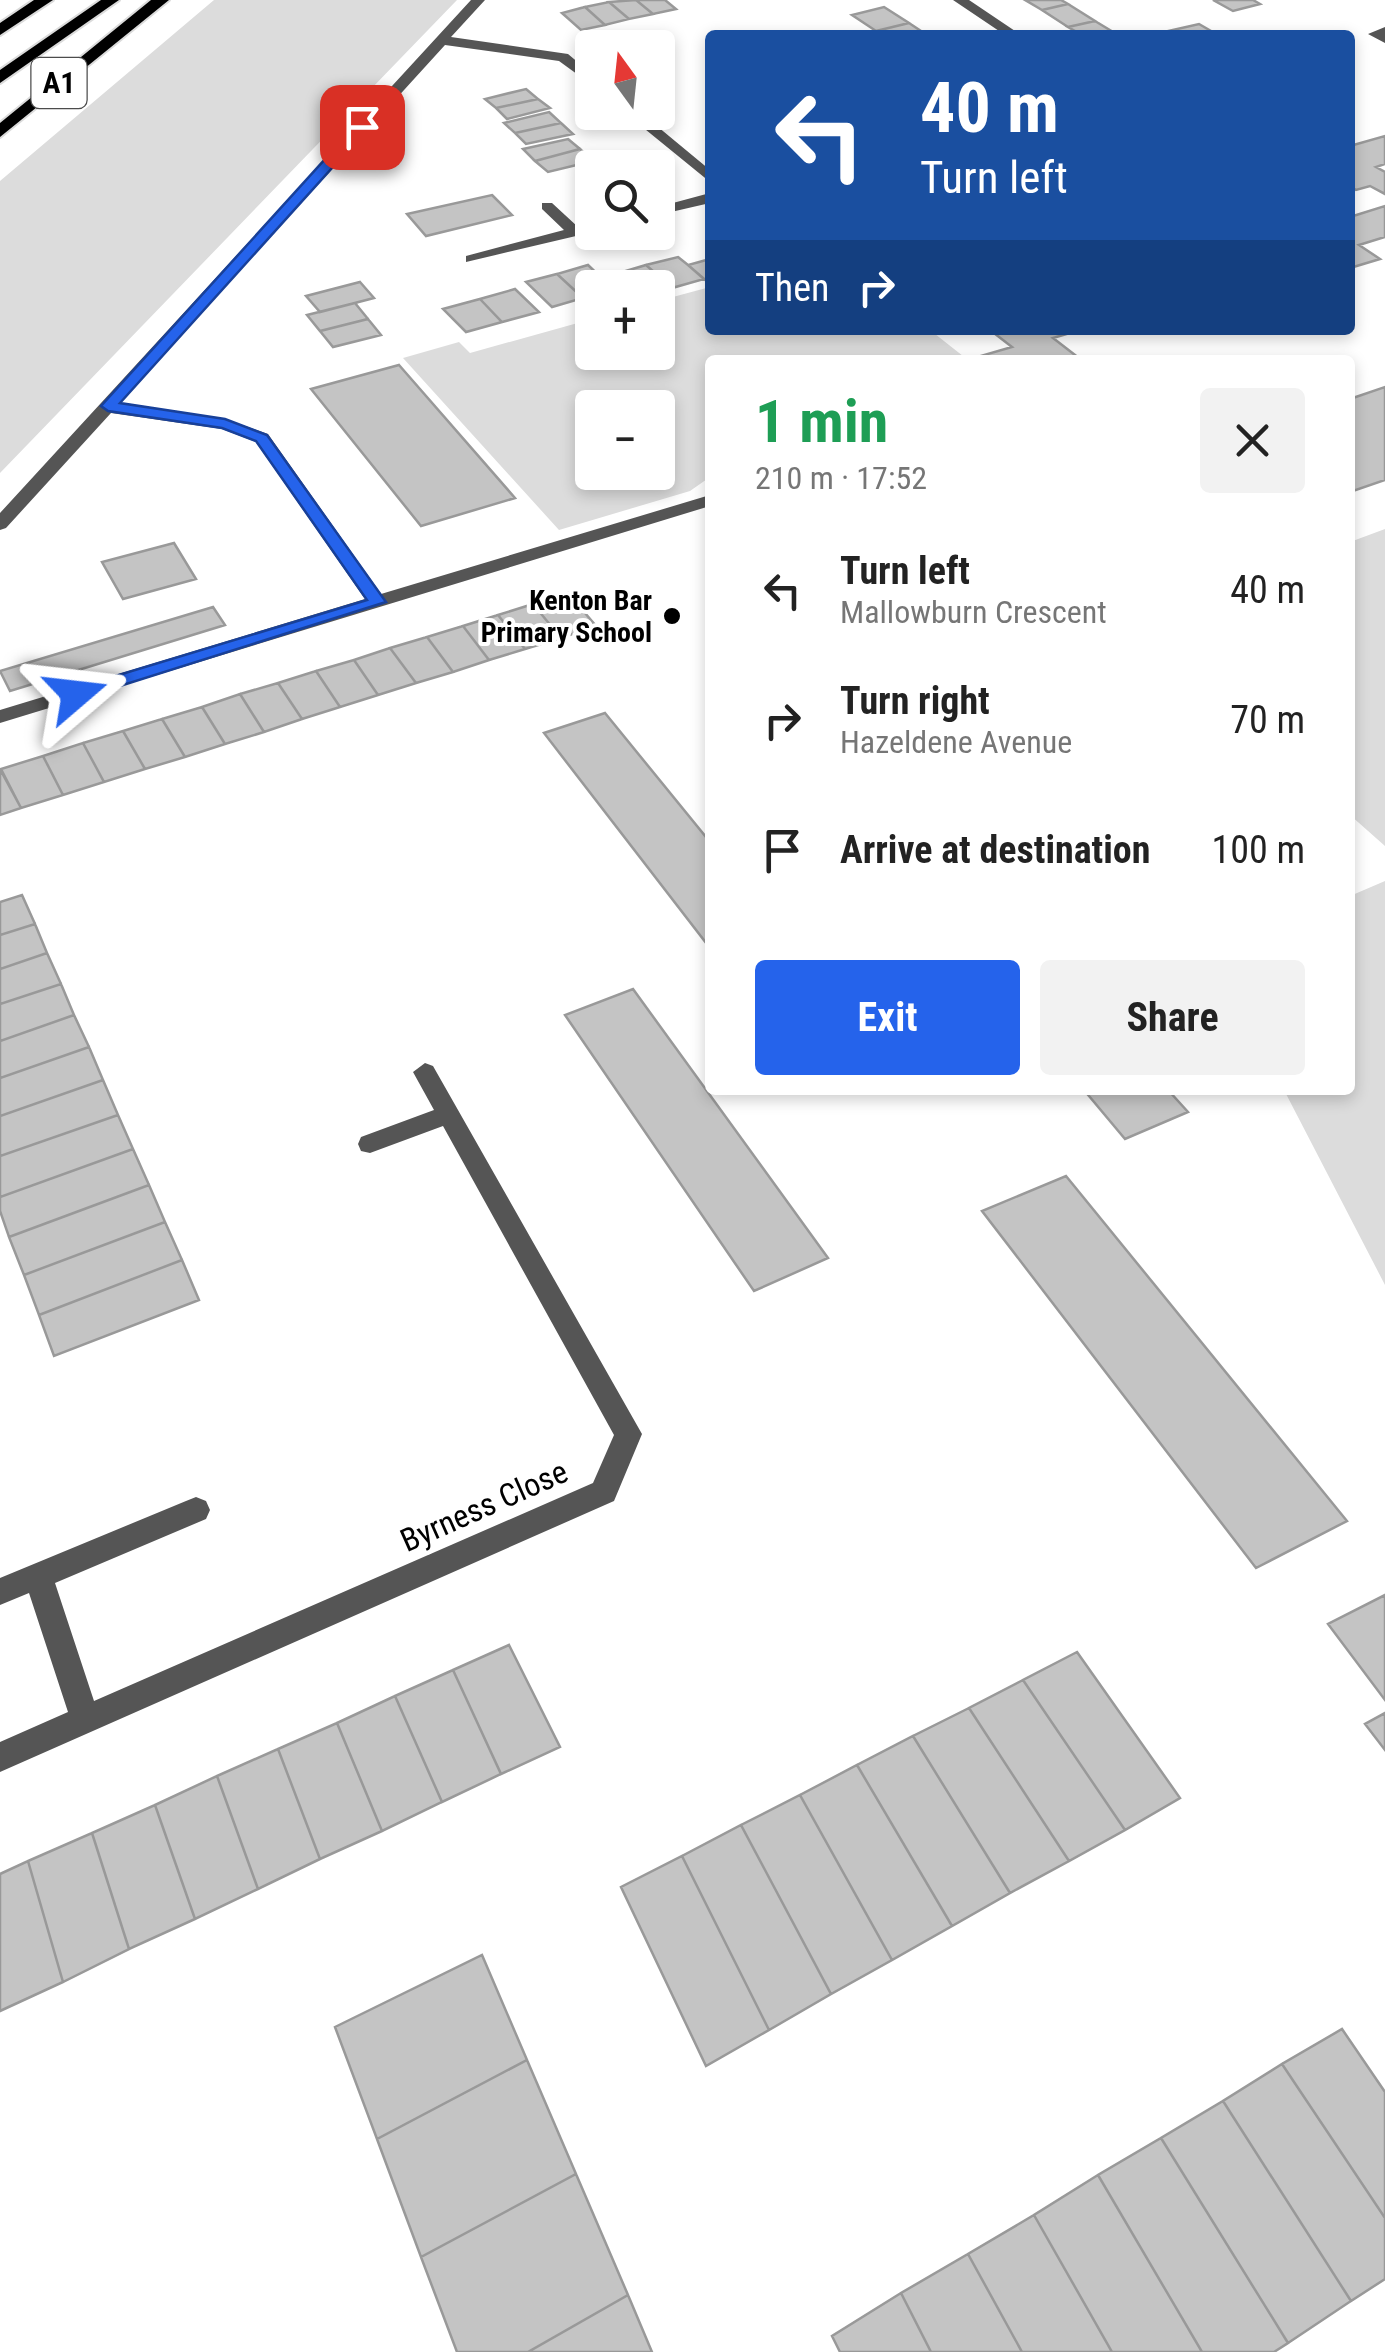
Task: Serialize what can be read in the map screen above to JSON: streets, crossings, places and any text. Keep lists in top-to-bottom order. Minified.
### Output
{"streets":{"highway":["A1"],"street":["Byrness Close"]},"places":["Kenton Bar Primary School"],"north":"top","page":{"map_buttons":["+","−"],"turn":["40 m","Turn left"],"then":"Then","heading":["1 min","210 m · 17:52"],"list":[{"name":"Turn left","note":"Mallowburn Crescent","value":"40 m"},{"name":"Turn right","note":"Hazeldene Avenue","value":"70 m"},{"name":"Arrive at destination","value":"100 m"}],"buttons":["Exit","Share"]}}
